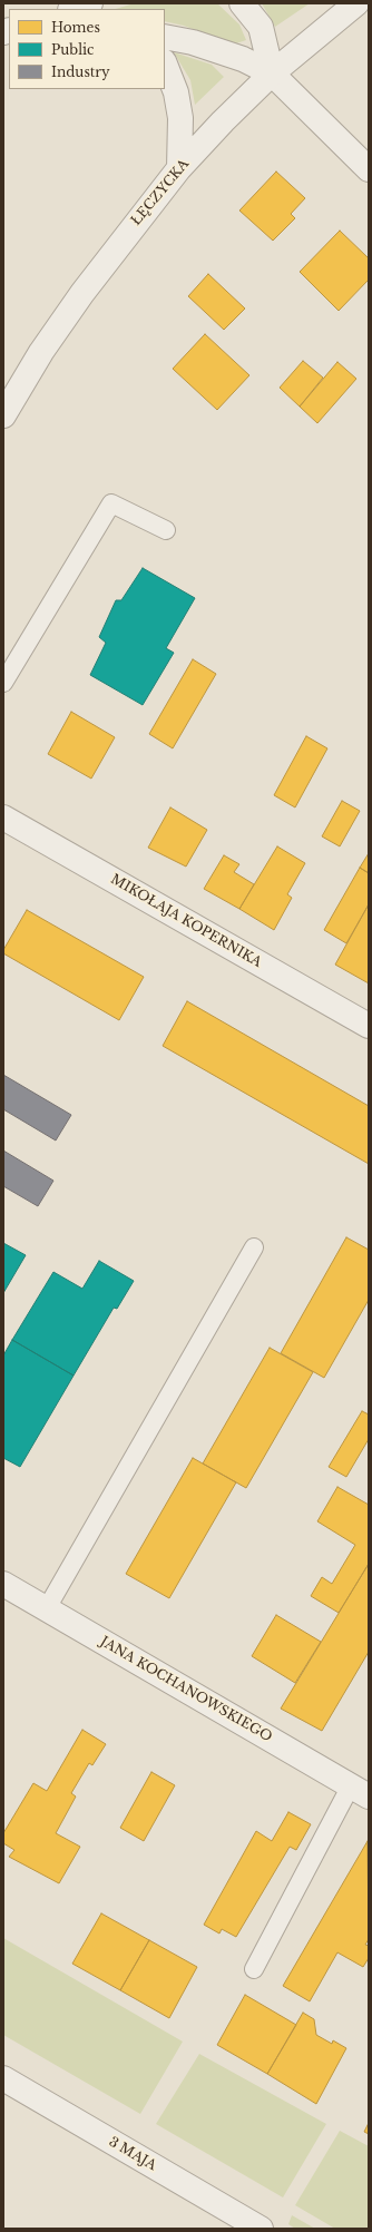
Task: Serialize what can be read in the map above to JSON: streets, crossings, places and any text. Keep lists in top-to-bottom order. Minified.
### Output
{"streets":{"street":["ŁĘCZYCKA","MIKOŁAJA KOPERNIKA","JANA KOCHANOWSKIEGO","3 MAJA"]},"legend":["Homes","Public","Industry"]}
